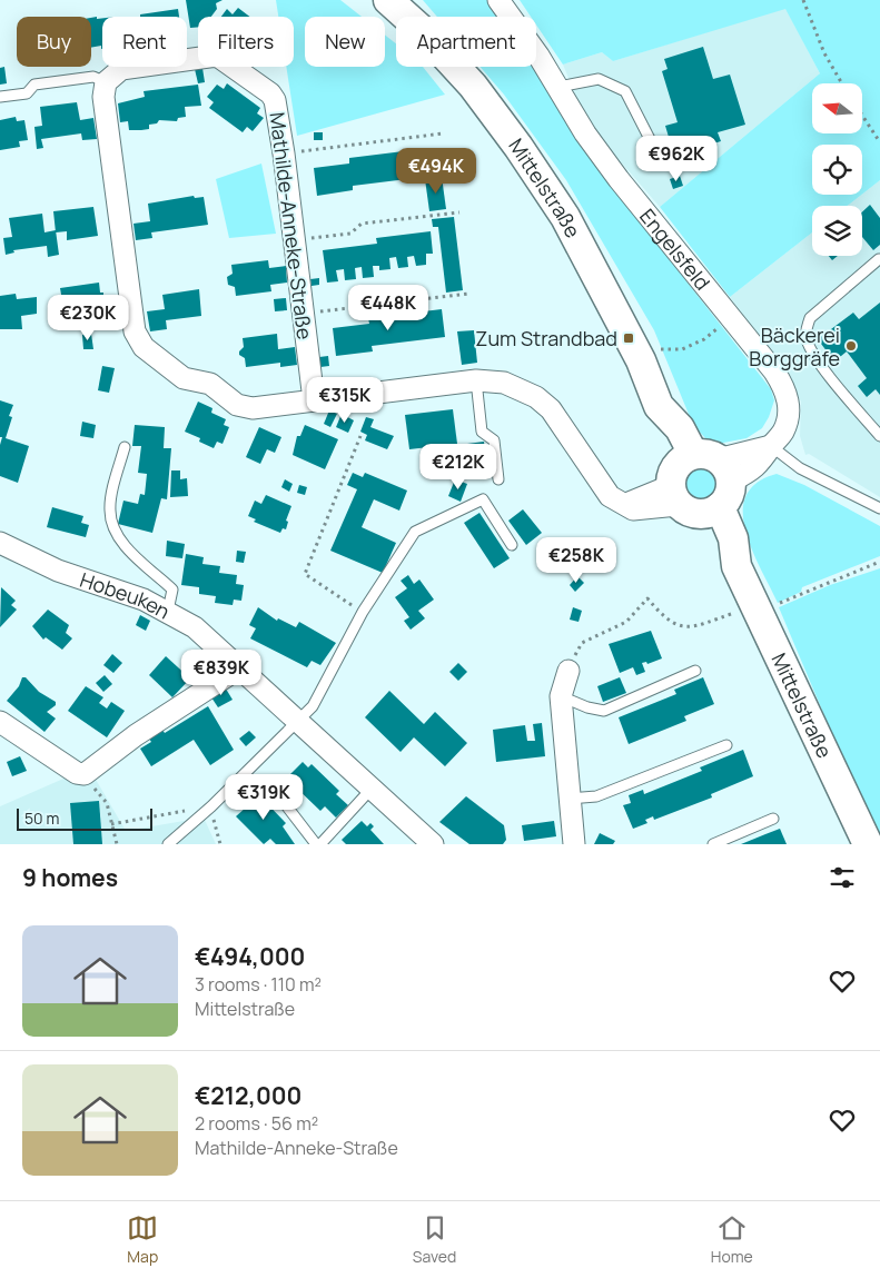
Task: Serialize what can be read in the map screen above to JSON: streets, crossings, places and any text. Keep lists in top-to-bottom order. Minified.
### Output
{"streets":{"main road":["Mittelstraße"],"street":["Mathilde-Anneke-Straße","Engelsfeld","Hobeuken"]},"crossings":[["Mittelstraße","Engelsfeld"]],"places":{"transit":["Zum Strandbad"],"other":["Bäckerei Borggräfe"]},"scale_bar":"50 m","north":"left","page":{"chip":["Buy","Rent","Filters","New","Apartment"],"price":["€962K","€494K","€448K","€230K","€315K","€212K","€258K","€839K","€319K"],"scale":"50 m","heading":"9 homes","list":[{"name":"€494,000","note":"3 rooms · 110 m² · Mittelstraße"},{"name":"€212,000","note":"2 rooms · 56 m² · Mathilde-Anneke-Straße"}],"tabs":["Map","Saved","Home"]}}
